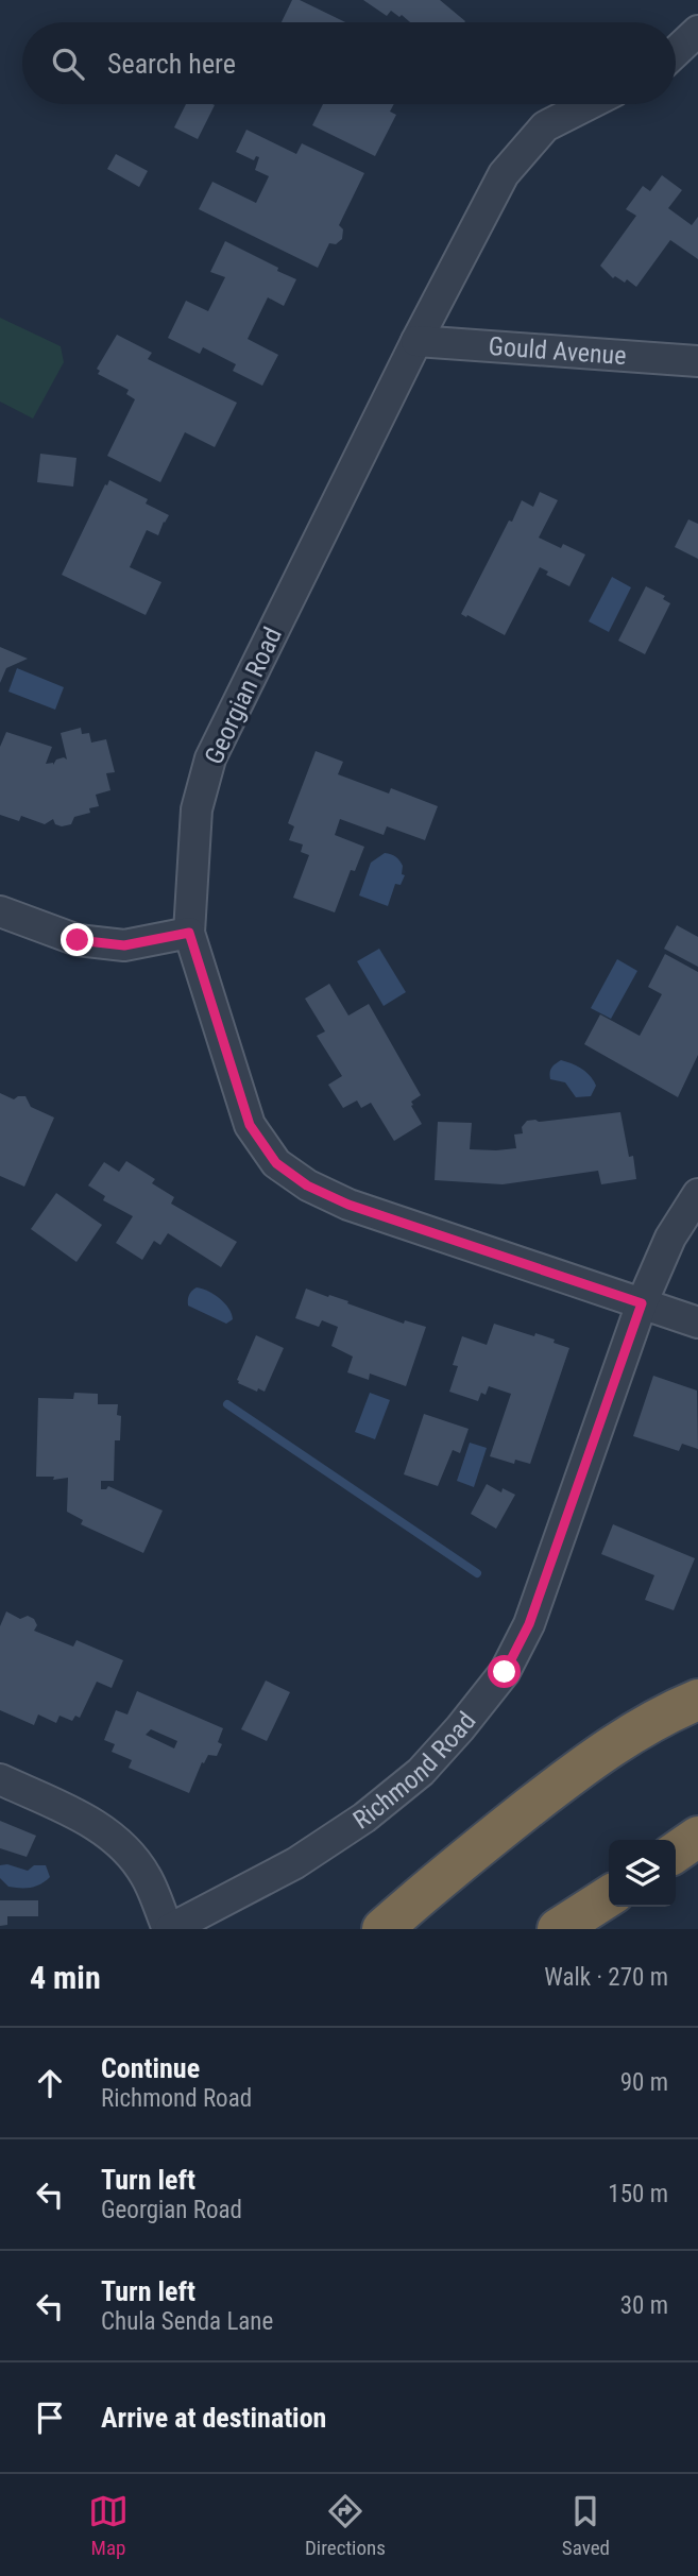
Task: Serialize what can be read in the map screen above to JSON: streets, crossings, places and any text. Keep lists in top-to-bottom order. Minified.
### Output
{"streets":{"street":["Gould Avenue","Georgian Road","Richmond Road"]},"crossings":[["Gould Avenue","Georgian Road"],["Georgian Road","Richmond Road"]],"page":{"search":"Search here","heading":["4 min","Walk · 270 m"],"list":[["Continue","Richmond Road","90 m"],["Turn left","Georgian Road","150 m"],["Turn left","Chula Senda Lane","30 m"],"Arrive at destination"],"nav":["Map","Directions","Saved"]}}
